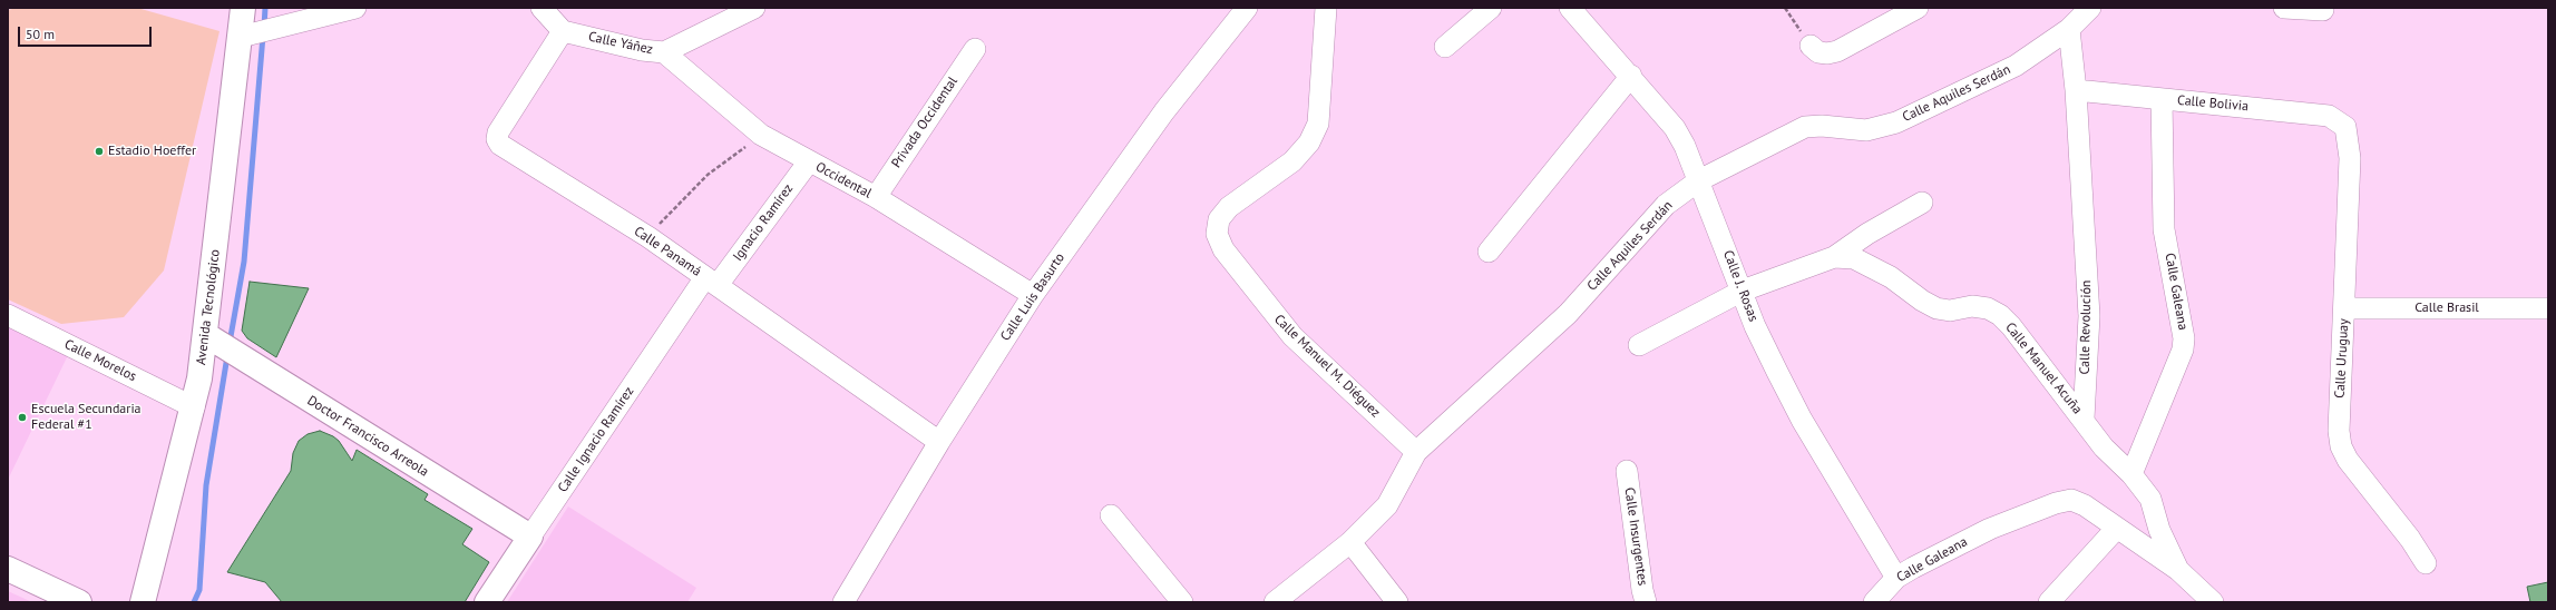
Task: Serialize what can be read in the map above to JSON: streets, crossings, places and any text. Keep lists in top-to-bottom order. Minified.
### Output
{"streets":{"main road":["Avenida Tecnológico","Doctor Francisco Arreola","Calle Ignacio Ramírez"],"street":["Calle Yáñez","Calle Aquiles Serdán","Calle Bolivia","Privada Occidental","Occidental","Ignacio Ramírez","Calle Panamá","Calle J. Rosas","Calle Galeana","Calle Luis Basurto","Calle Brasil","Calle Revolución","Calle Uruguay","Calle Morelos","Calle Manuel M. Diéguez","Calle Manuel Acuña","Calle Insurgentes"]},"crossings":[["Calle Yáñez","Occidental"],["Calle Yáñez","Calle Panamá"],["Calle Aquiles Serdán","Calle J. Rosas"],["Calle Aquiles Serdán","Calle Revolución"],["Calle Aquiles Serdán","Calle Manuel M. Diéguez"],["Calle Bolivia","Calle Galeana"],["Calle Bolivia","Calle Revolución"],["Calle Bolivia","Calle Uruguay"],["Privada Occidental","Occidental"],["Occidental","Ignacio Ramírez"],["Occidental","Calle Luis Basurto"],["Ignacio Ramírez","Calle Panamá"],["Ignacio Ramírez","Calle Ignacio Ramírez"],["Calle Panamá","Calle Luis Basurto"],["Calle Panamá","Calle Ignacio Ramírez"],["Calle J. Rosas","Calle Galeana"],["Calle J. Rosas","Calle Manuel Acuña"],["Avenida Tecnológico","Calle Morelos"],["Avenida Tecnológico","Doctor Francisco Arreola"],["Calle Brasil","Calle Uruguay"],["Calle Revolución","Calle Manuel Acuña"],["Doctor Francisco Arreola","Calle Ignacio Ramírez"]],"places":["Estadio Hoeffer","Escuela Secundaria Federal #1"],"scale_bar":"50 m"}
